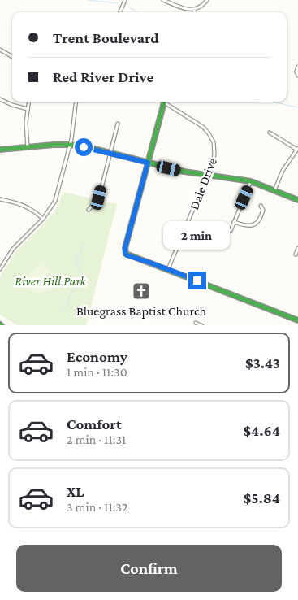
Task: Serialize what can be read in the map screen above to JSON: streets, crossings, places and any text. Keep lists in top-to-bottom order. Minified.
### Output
{"streets":{"street":["Dale Drive"]},"parks":["River Hill Park"],"places":{"church":["Bluegrass Baptist Church"]},"page":{"banner":["Trent Boulevard","Red River Drive"],"bubble":"2 min","list":[{"name":"Economy","note":"1 min · 11:30","value":"$3.43"},{"name":"Comfort","note":"2 min · 11:31","value":"$4.64"},{"name":"XL","note":"3 min · 11:32","value":"$5.84"}],"buttons":"Confirm"}}
